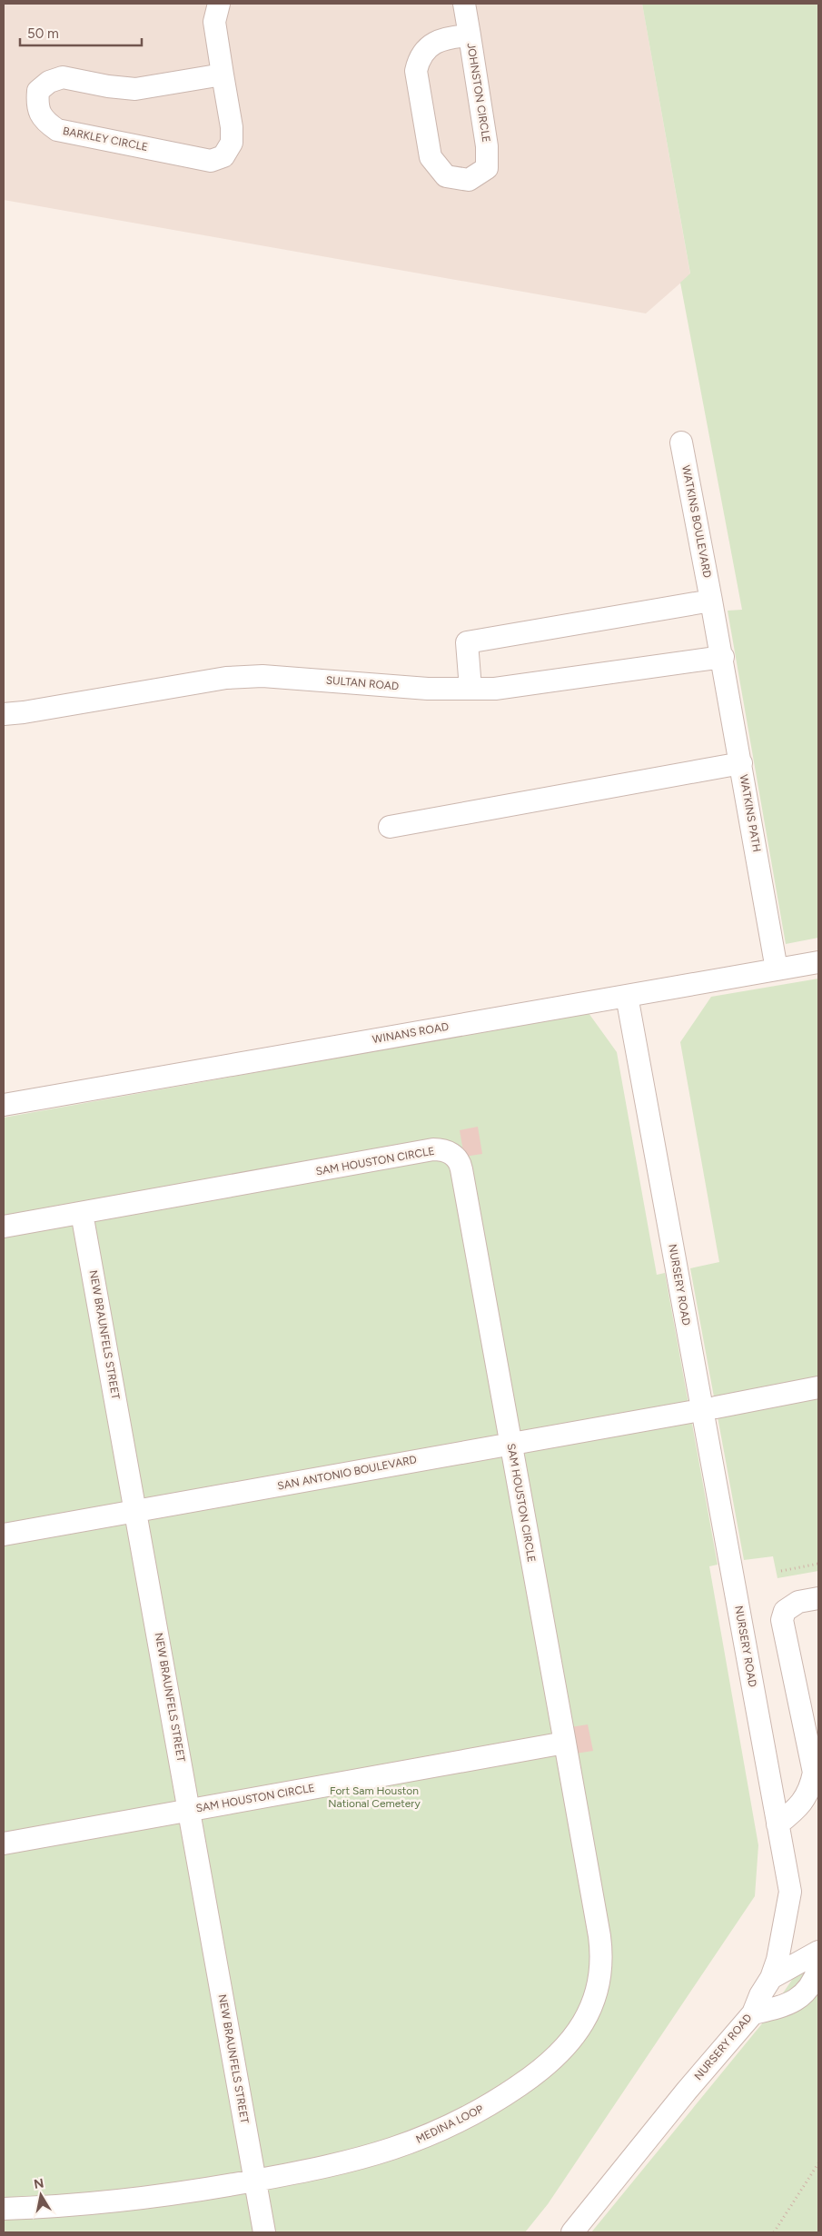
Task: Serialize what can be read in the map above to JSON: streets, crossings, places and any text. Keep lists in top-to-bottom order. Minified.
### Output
{"streets":{"street":["JOHNSTON CIRCLE","BARKLEY CIRCLE","WATKINS BOULEVARD","SULTAN ROAD","WATKINS PATH","WINANS ROAD","SAM HOUSTON CIRCLE","NURSERY ROAD","NEW BRAUNFELS STREET","SAN ANTONIO BOULEVARD","MEDINA LOOP"]},"crossings":[["WATKINS BOULEVARD","SULTAN ROAD"],["WATKINS BOULEVARD","WATKINS PATH"],["SULTAN ROAD","WATKINS PATH"],["WATKINS PATH","WINANS ROAD"],["WINANS ROAD","NURSERY ROAD"],["SAM HOUSTON CIRCLE","NEW BRAUNFELS STREET"],["SAM HOUSTON CIRCLE","SAN ANTONIO BOULEVARD"],["SAM HOUSTON CIRCLE","MEDINA LOOP"],["NEW BRAUNFELS STREET","SAN ANTONIO BOULEVARD"],["NEW BRAUNFELS STREET","MEDINA LOOP"]],"parks":["Fort Sam Houston National Cemetery"],"scale_bar":"50 m","north":"top"}
